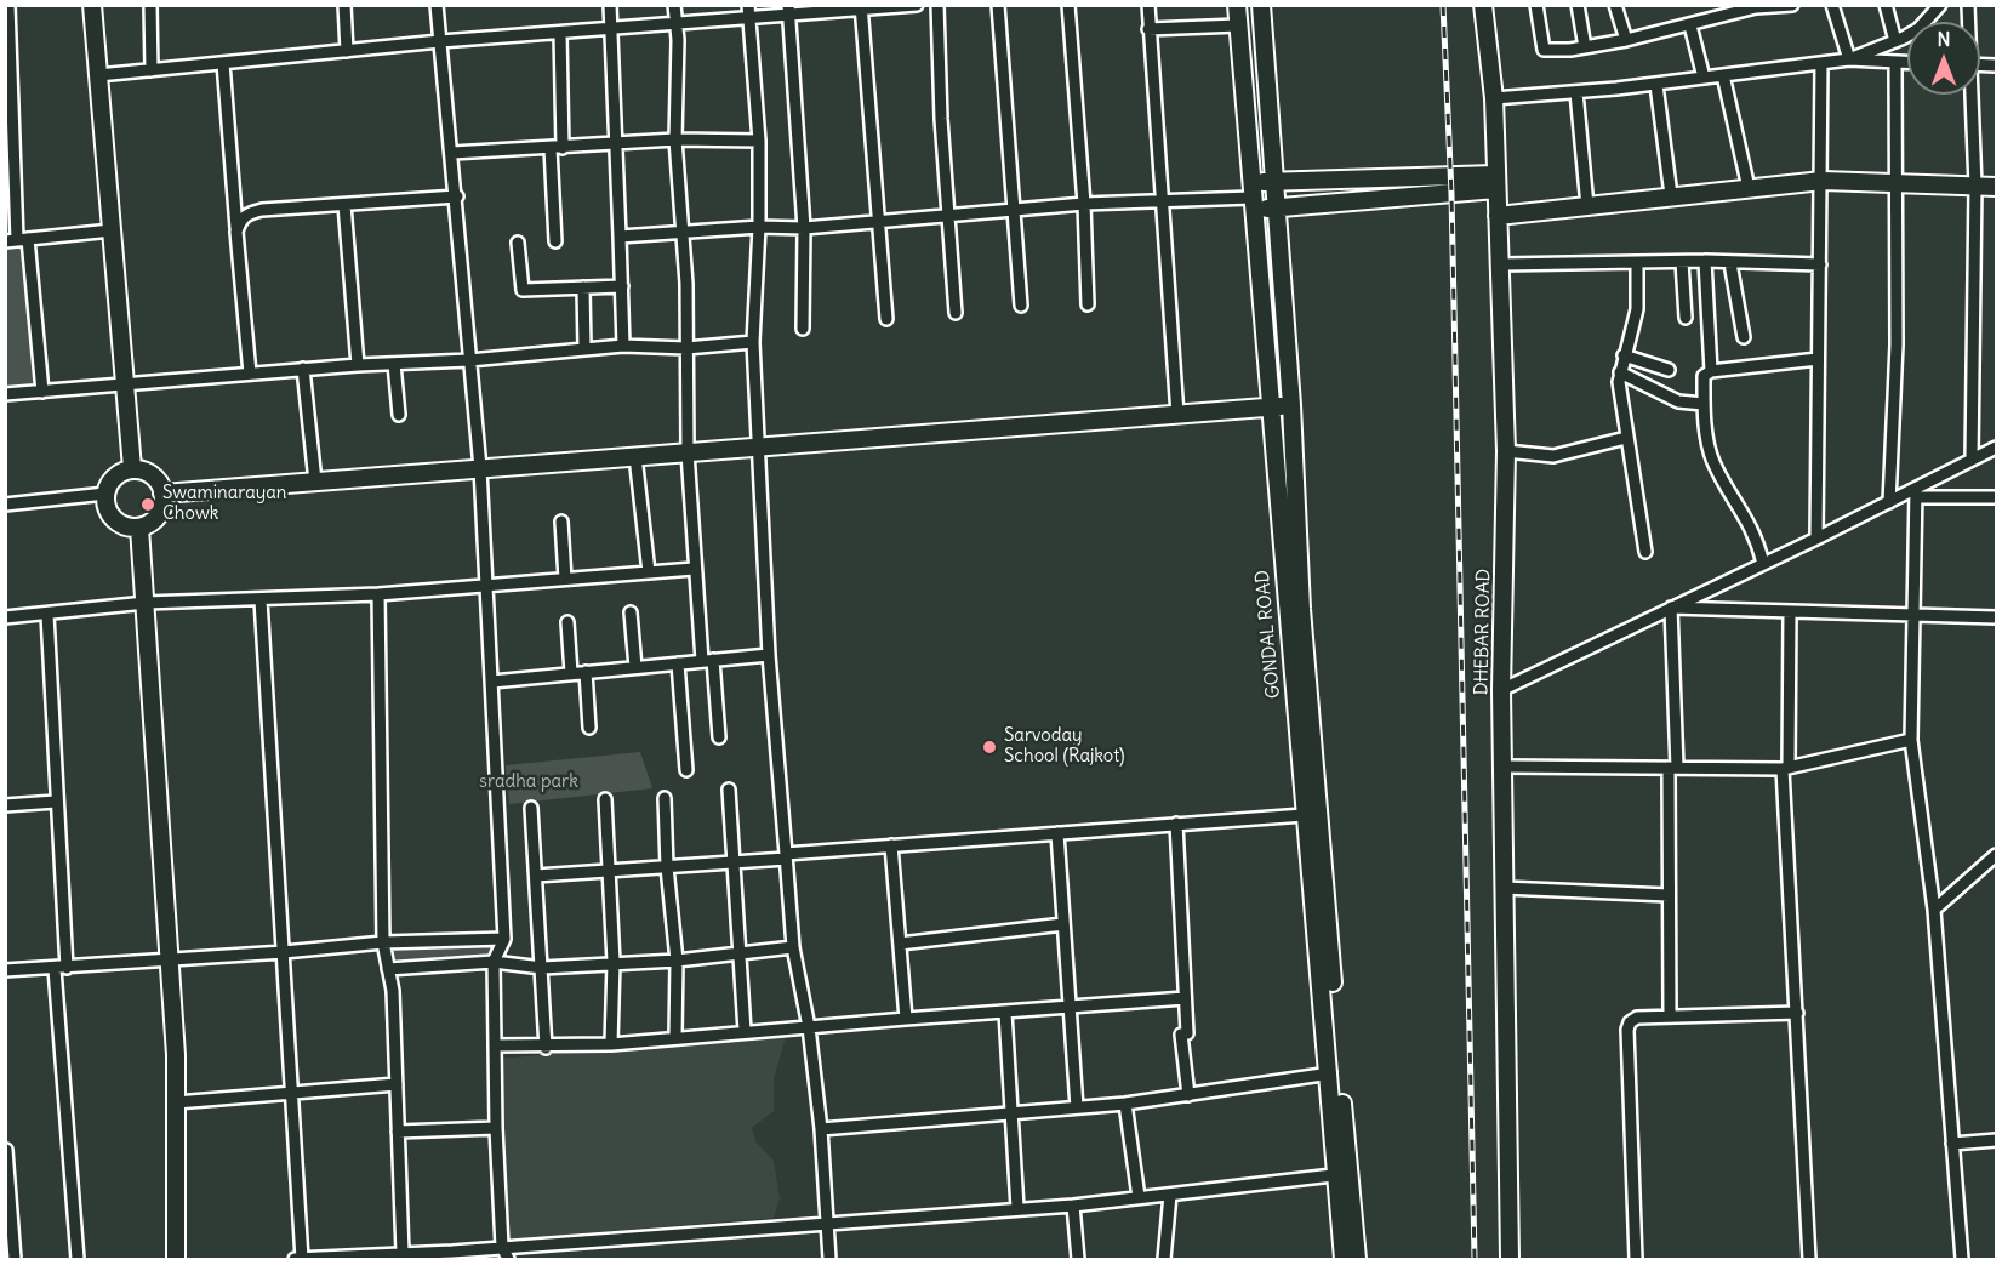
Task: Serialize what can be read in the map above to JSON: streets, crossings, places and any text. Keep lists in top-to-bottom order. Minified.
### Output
{"streets":{"street":["DHEBAR ROAD","GONDAL ROAD"]},"parks":["sradha park"],"places":["Swaminarayan Chowk","Sarvoday School (Rajkot)"],"north":"top"}
